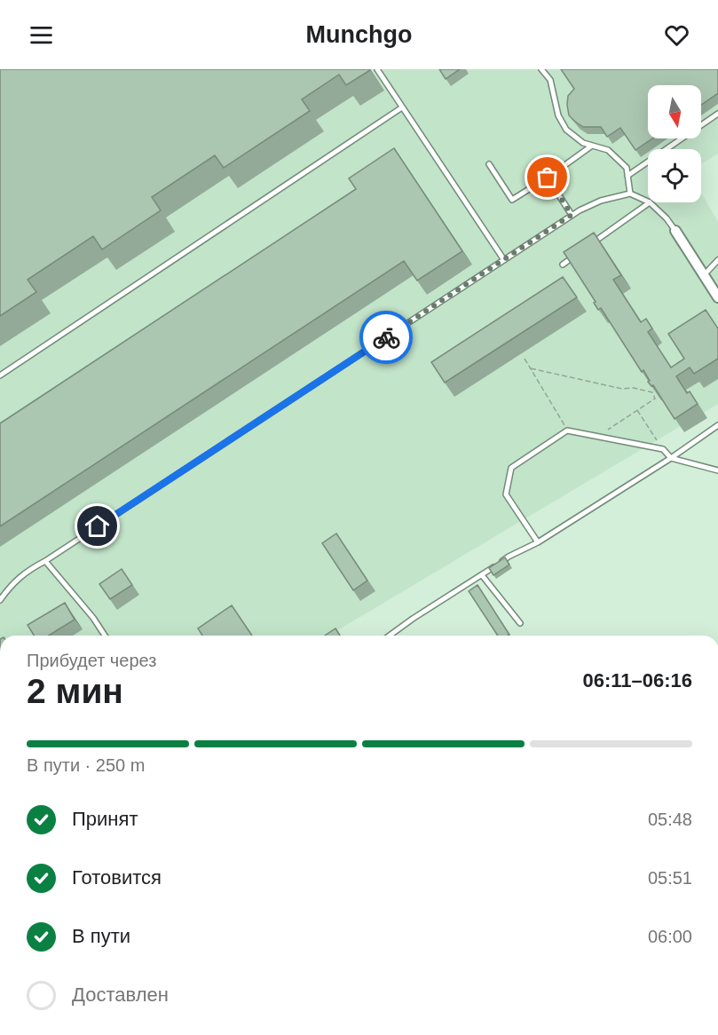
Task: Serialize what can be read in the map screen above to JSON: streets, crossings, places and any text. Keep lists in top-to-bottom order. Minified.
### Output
{"north":"bottom","page":{"header":"Munchgo","heading":["2 мин","Прибудет через","06:11–06:16"],"bar":"В пути · 250 m","list":[["Принят","05:48"],["Готовится","05:51"],["В пути","06:00"],"Доставлен"]}}
